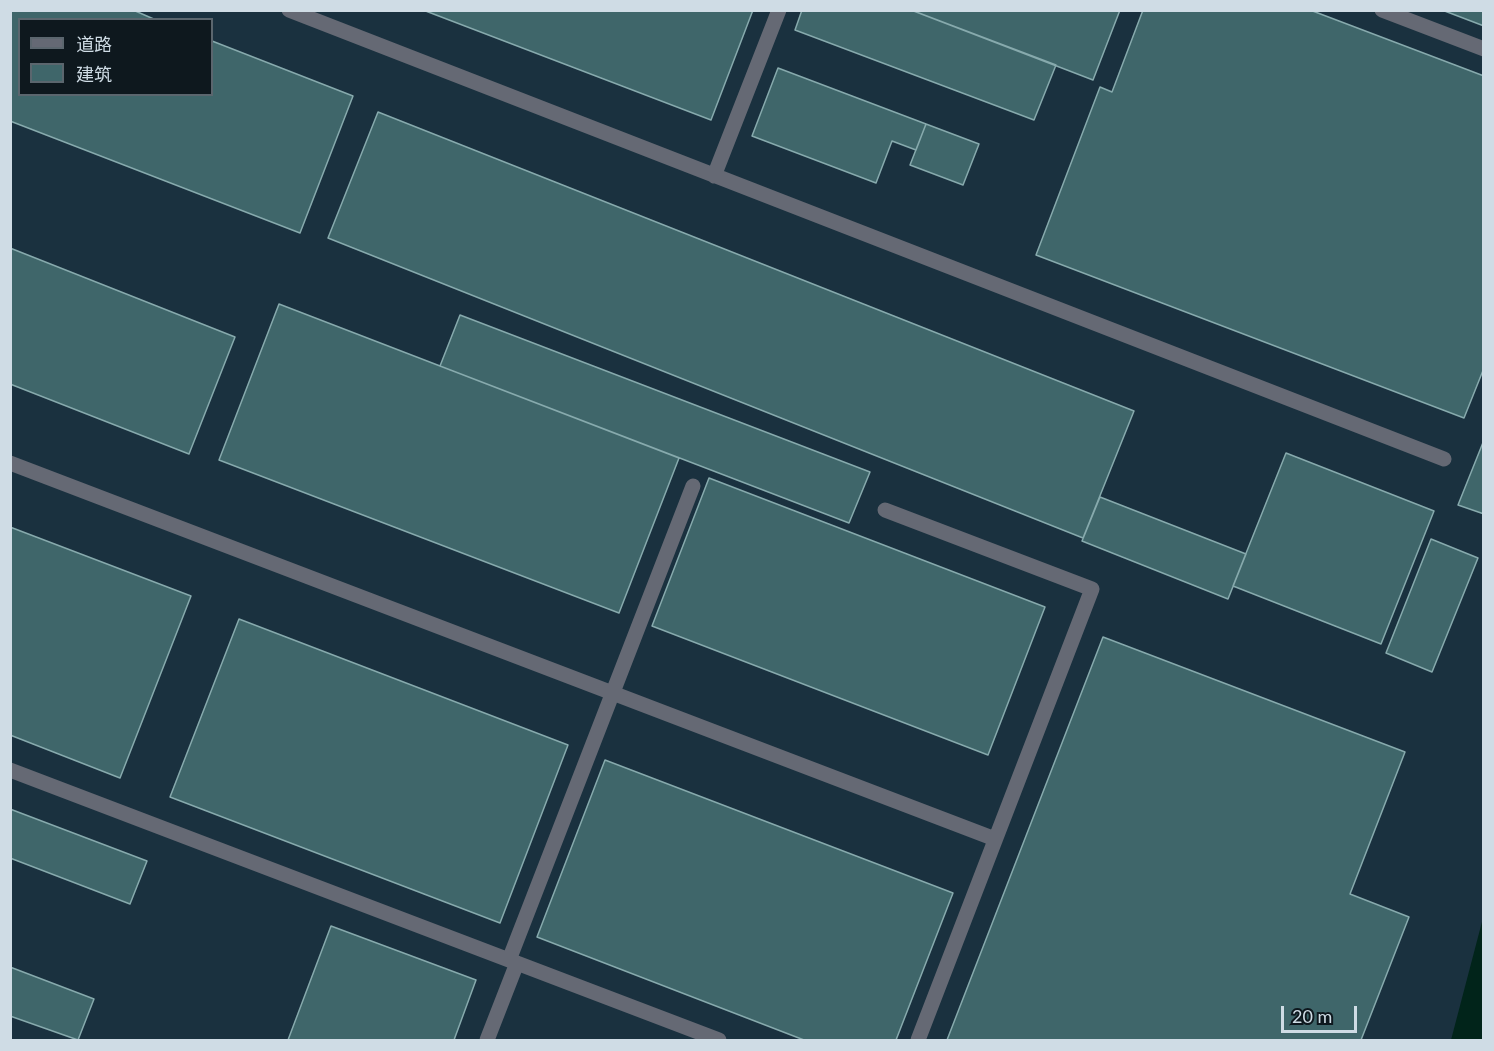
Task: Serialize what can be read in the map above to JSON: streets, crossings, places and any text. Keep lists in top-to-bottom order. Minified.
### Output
{"legend":["道路","建筑"],"scale_bar":"20 m"}
